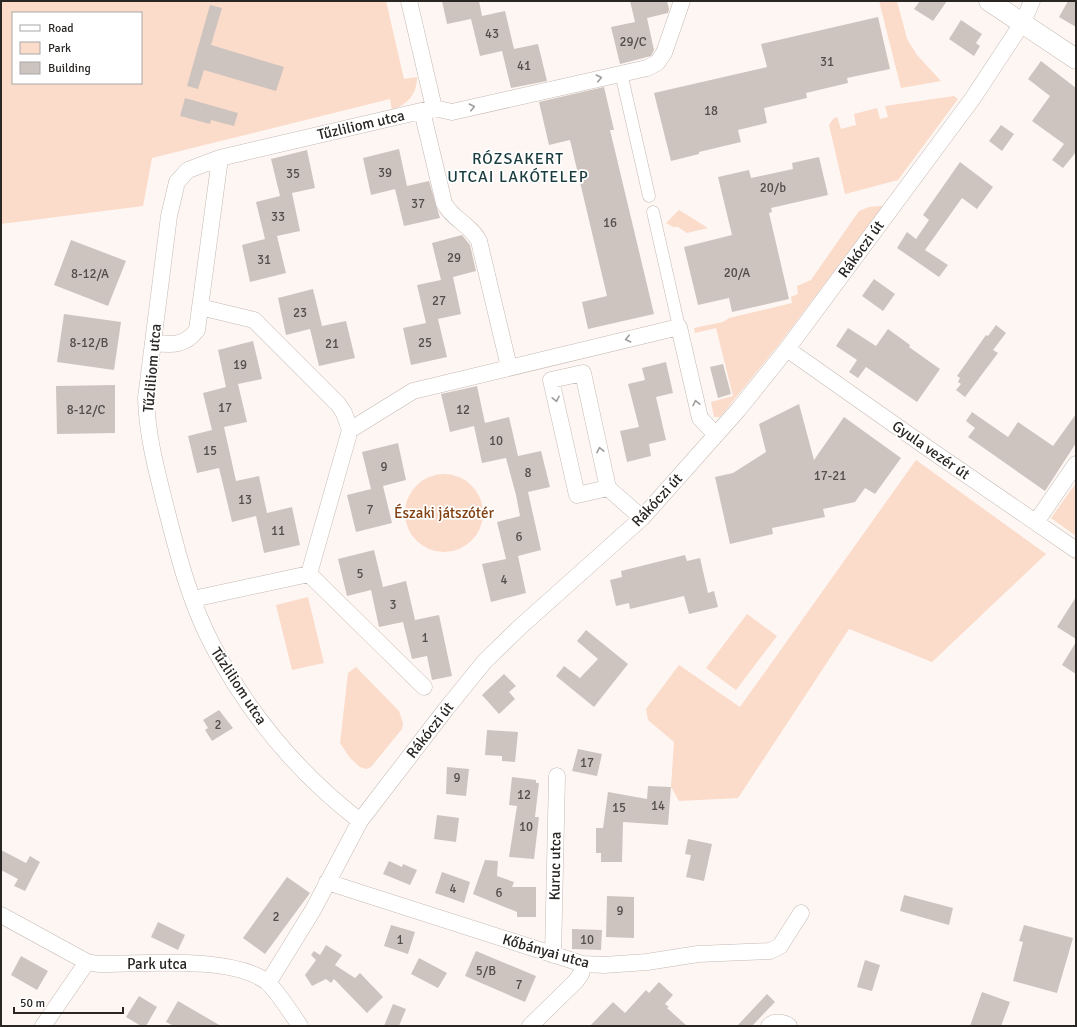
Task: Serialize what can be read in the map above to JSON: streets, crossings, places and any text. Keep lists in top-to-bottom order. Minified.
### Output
{"streets":{"street":["Tűzliliom utca","Rákóczi út","Gyula vezér út","Kuruc utca","Kőbányai utca","Park utca"]},"crossings":[["Tűzliliom utca","Rákóczi út"],["Rákóczi út","Gyula vezér út"],["Rákóczi út","Kőbányai utca"],["Rákóczi út","Park utca"],["Kuruc utca","Kőbányai utca"]],"districts":["RÓZSAKERT UTCAI LAKÓTELEP"],"parks":["Északi játszótér"],"house_numbers":["43","29/C","31","41","18","39","35","20/b","37","33","16","29","31","20/A","8-12/A","27","23","8-12/B","25","21","19","17","8-12/C","12","10","15","9","8","17-21","13","7","11","6","5","4","3","1","2","17","9","12","14","15","10","4","6","9","2","1","10","5/B","7"],"legend":["Road","Park","Building"],"scale_bar":"50 m"}
